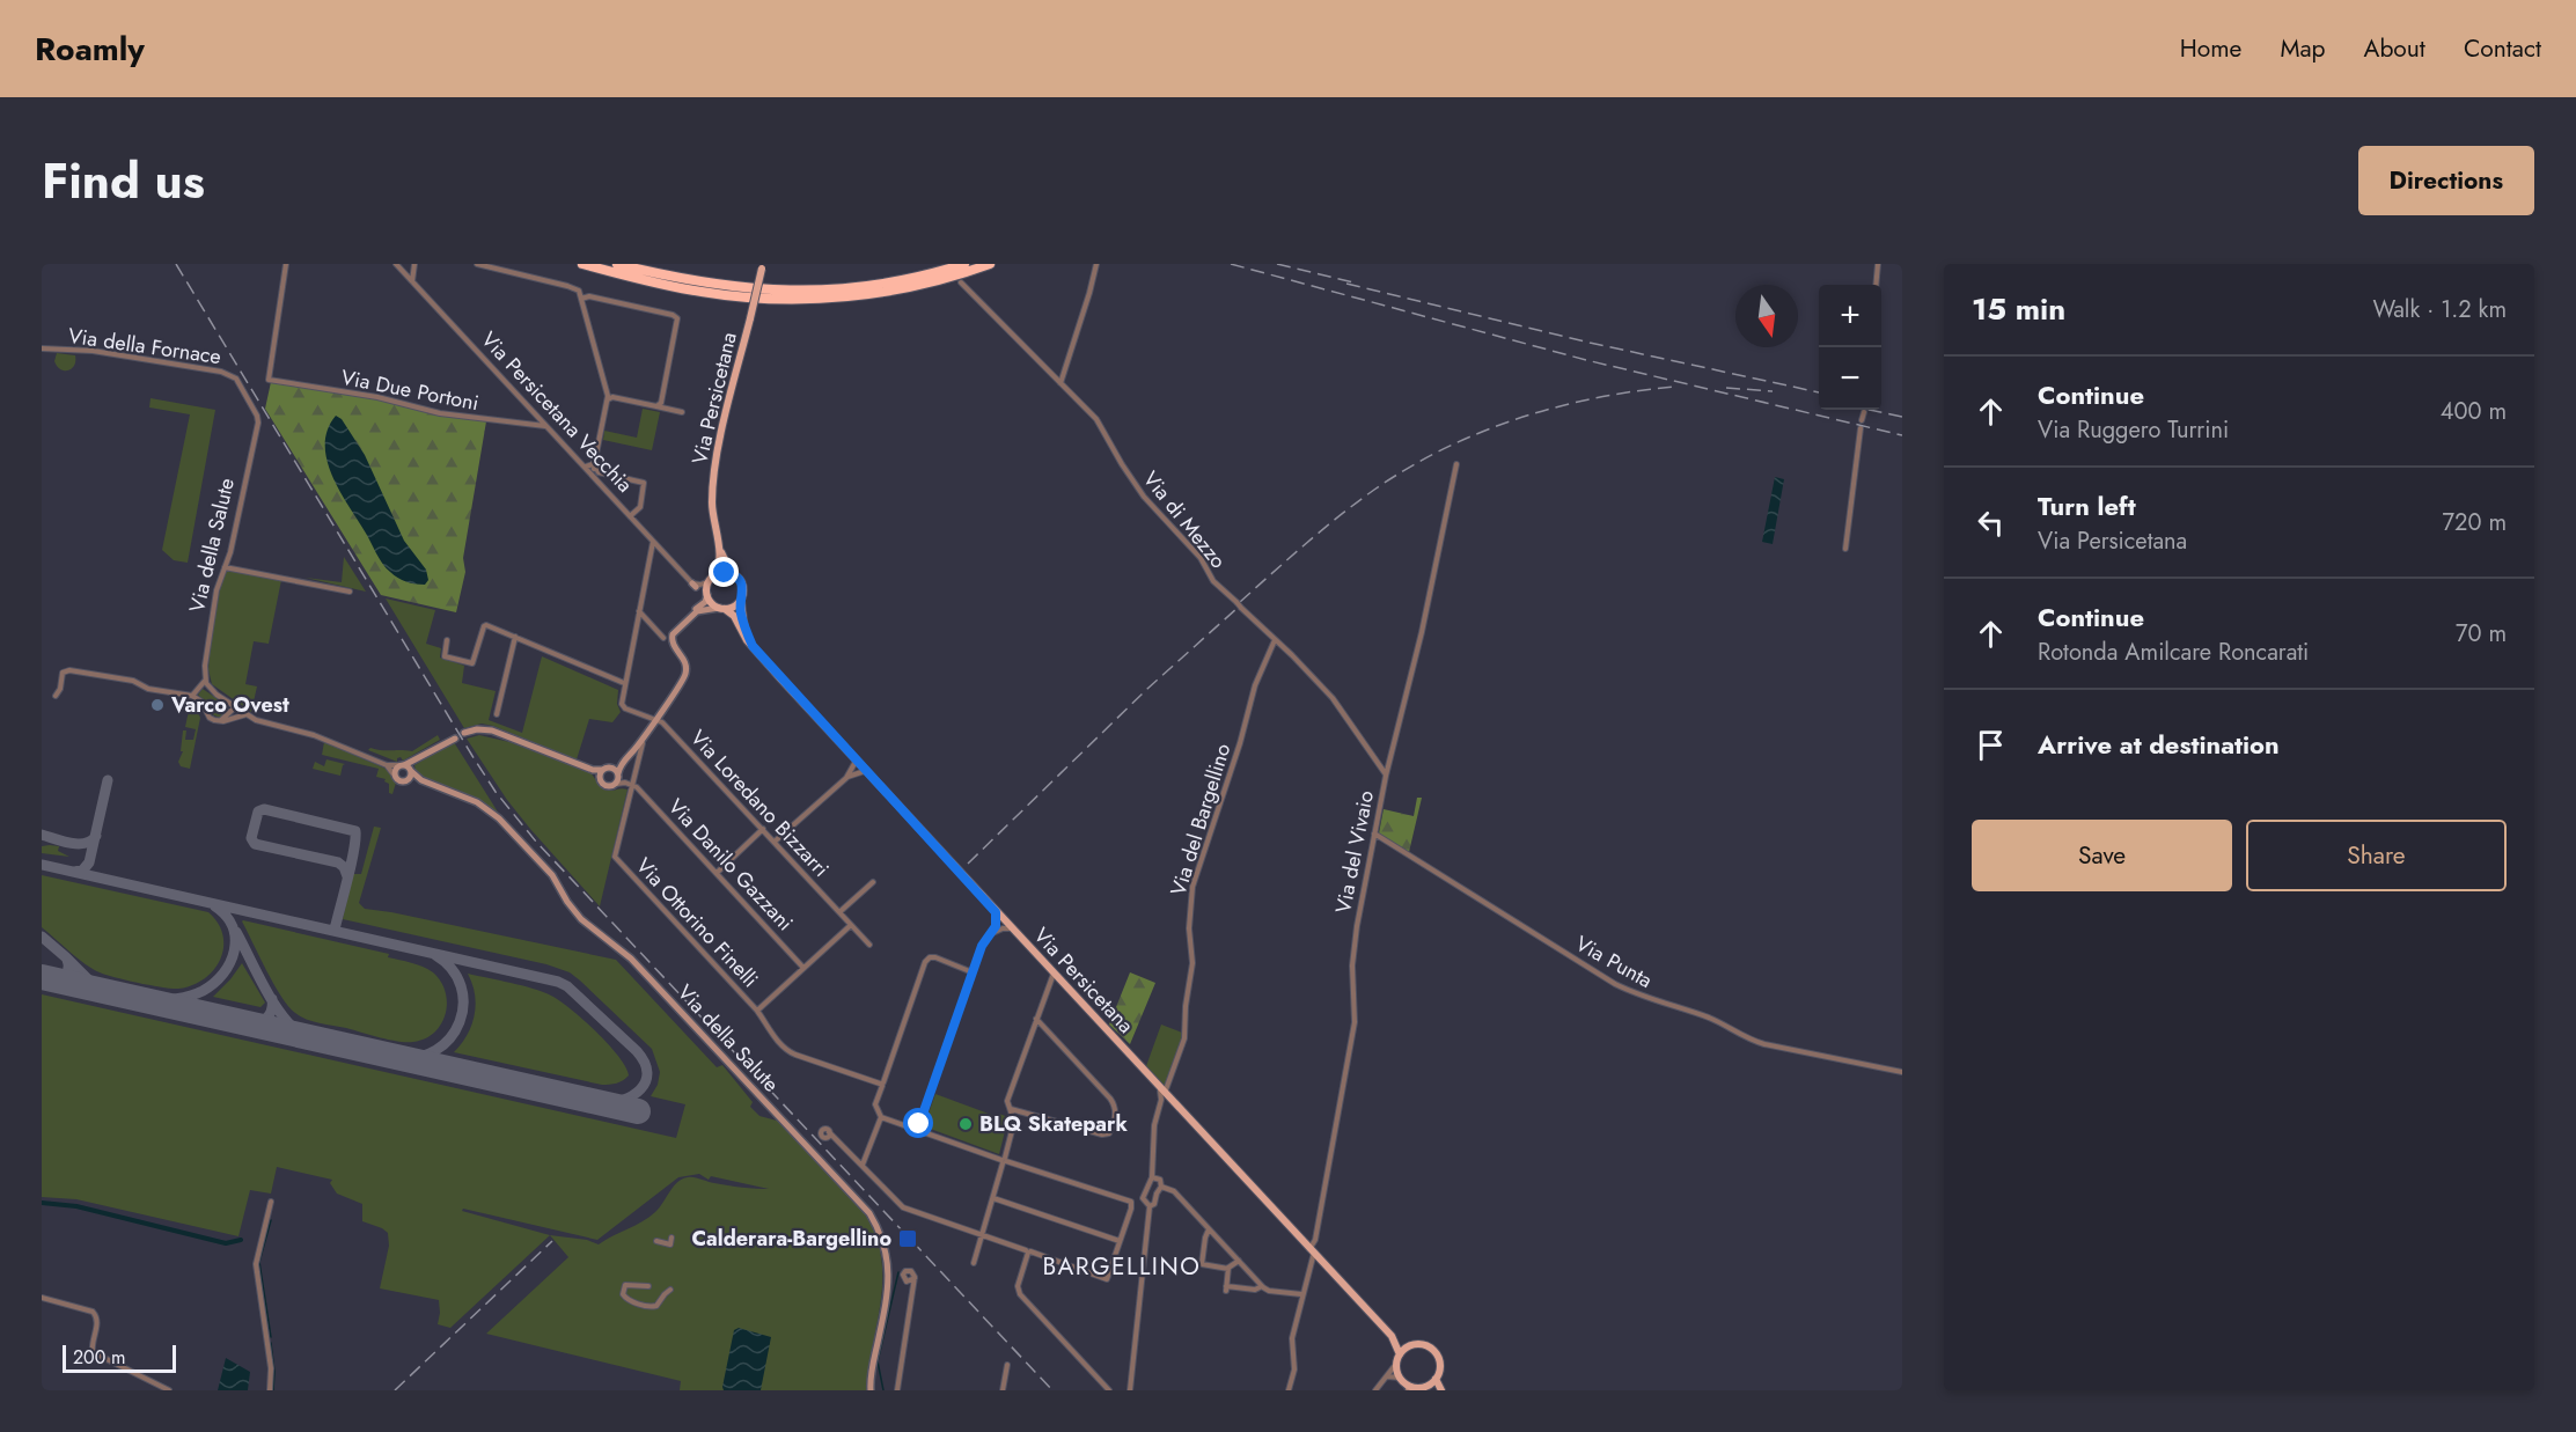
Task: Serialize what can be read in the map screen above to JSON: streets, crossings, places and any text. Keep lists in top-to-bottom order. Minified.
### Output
{"streets":{"main road":["Via Persicetana"],"street":["Via della Fornace","Via Due Portoni","Via Persicetana Vecchia","Via di Mezzo","Via della Salute","Via Loredano Bizzarri","Via del Bargellino","Via del Vivaio","Via Danilo Gazzani","Via Ottorino Finelli","Via Punta"]},"crossings":[["Via della Fornace","Via della Salute"],["Via Due Portoni","Via Persicetana Vecchia"],["Via Persicetana","Via Persicetana Vecchia"],["Via Persicetana","Via del Bargellino"],["Via Persicetana","Via del Vivaio"],["Via di Mezzo","Via del Bargellino"],["Via di Mezzo","Via del Vivaio"],["Via del Vivaio","Via Punta"],["Via Danilo Gazzani","Via Ottorino Finelli"]],"districts":["BARGELLINO"],"places":{"other":["Varco Ovest","BLQ Skatepark"],"transit":["Calderara-Bargellino"]},"scale_bar":"200 m","north":"bottom","page":{"header":"Roamly","nav":["Home","Map","About","Contact"],"title":"Find us","buttons":["Directions",["Save","Share"]],"heading":["15 min","Walk · 1.2 km"],"map_buttons":["+","−"],"list":[["Continue","Via Ruggero Turrini","400 m"],["Turn left","Via Persicetana","720 m"],["Continue","Rotonda Amilcare Roncarati","70 m"],"Arrive at destination"],"scale":"200 m"}}
